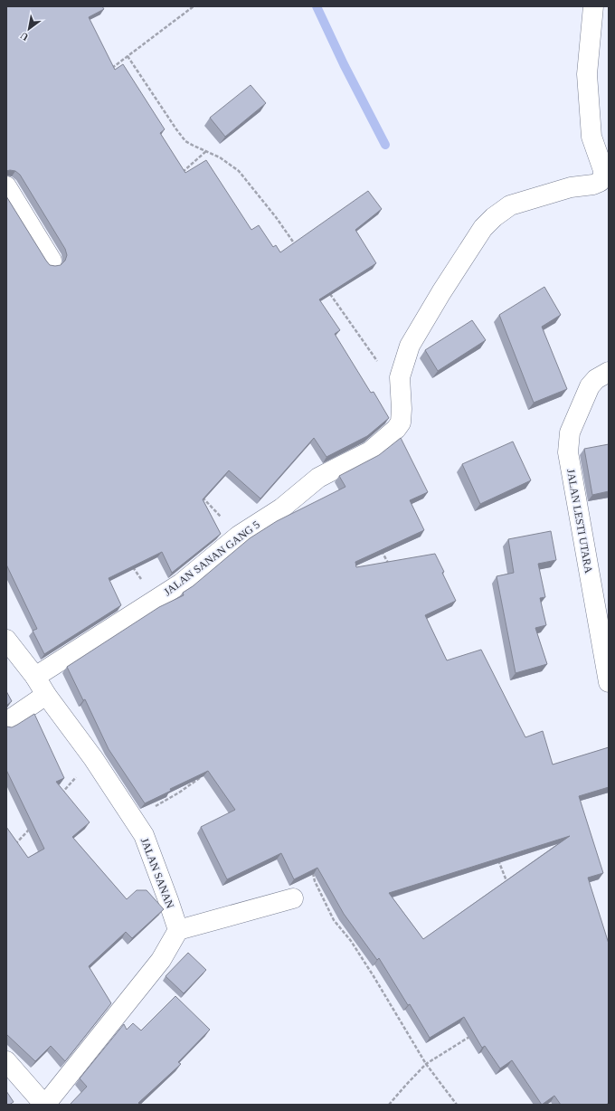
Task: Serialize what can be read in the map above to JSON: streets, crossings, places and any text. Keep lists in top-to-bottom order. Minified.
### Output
{"streets":{"street":["JALAN LESTI UTARA","JALAN SANAN GANG 5","JALAN SANAN"]},"crossings":[["JALAN SANAN GANG 5","JALAN SANAN"]],"north":"bottom left"}
